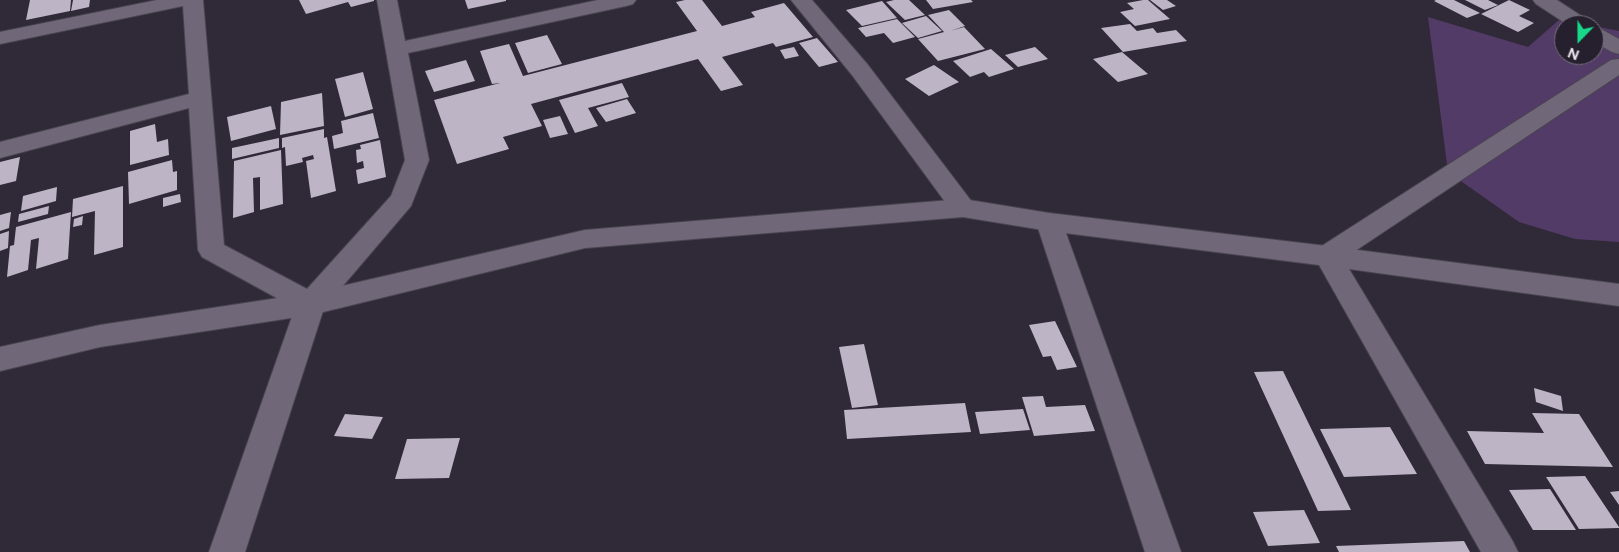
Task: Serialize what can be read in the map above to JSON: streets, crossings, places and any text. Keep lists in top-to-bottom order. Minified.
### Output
{"north":"bottom"}
